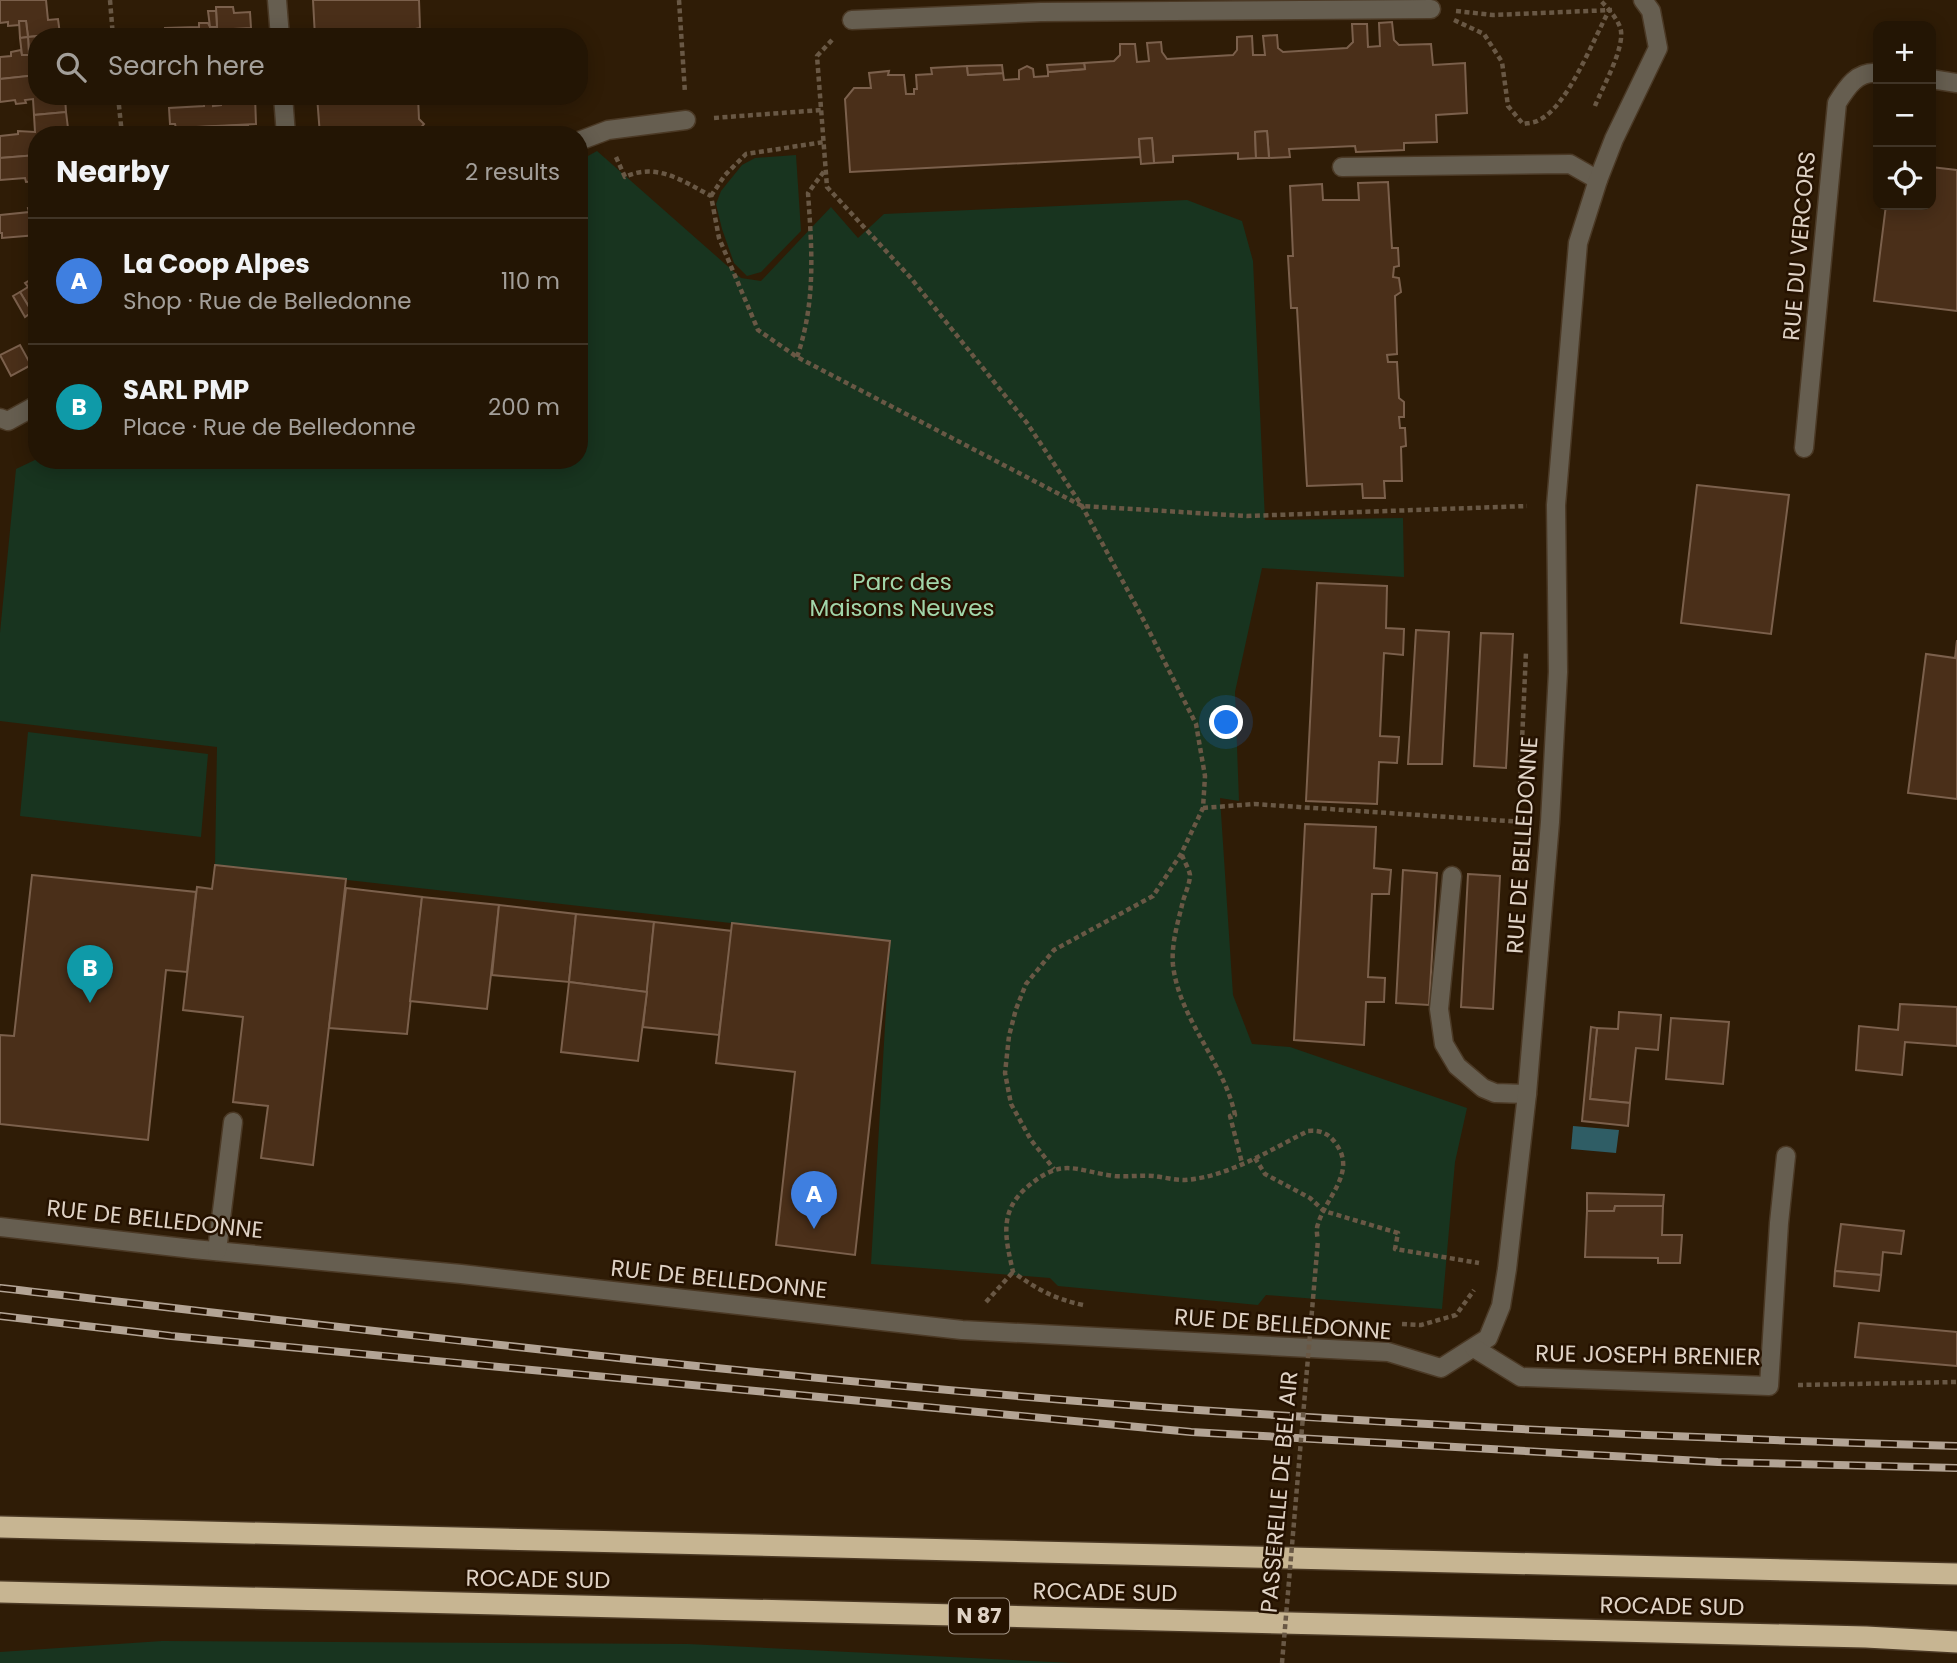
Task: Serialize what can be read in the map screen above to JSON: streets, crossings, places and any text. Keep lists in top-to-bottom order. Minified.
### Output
{"streets":{"highway":["ROCADE SUD","N 87"],"street":["RUE DU VERCORS","RUE DE BELLEDONNE","RUE JOSEPH BRENIER"],"path":["PASSERELLE DE BEL AIR"]},"crossings":[["RUE DE BELLEDONNE","RUE JOSEPH BRENIER"]],"parks":["Parc des Maisons Neuves"],"page":{"map_buttons":["+","−"],"search":"Search here","heading":["Nearby","2 results"],"list":[{"mark":"A","name":"La Coop Alpes","note":"Shop · Rue de Belledonne","value":"110 m"},{"mark":"B","name":"SARL PMP","note":"Place · Rue de Belledonne","value":"200 m"}],"pins":["B","A"]}}
